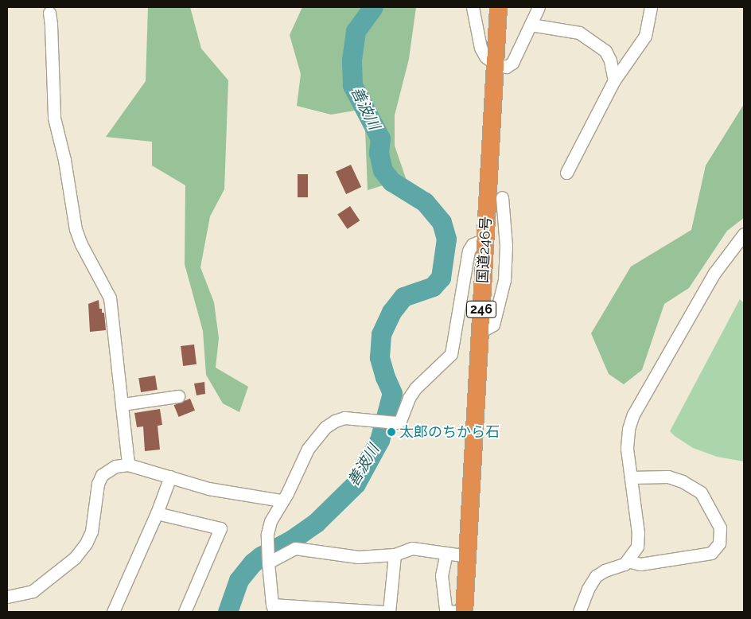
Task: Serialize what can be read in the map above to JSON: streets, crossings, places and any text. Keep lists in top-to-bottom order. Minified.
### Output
{"streets":{"highway":["国道246号","246"]},"water":["善波川"],"places":["太郎のちから石"]}
